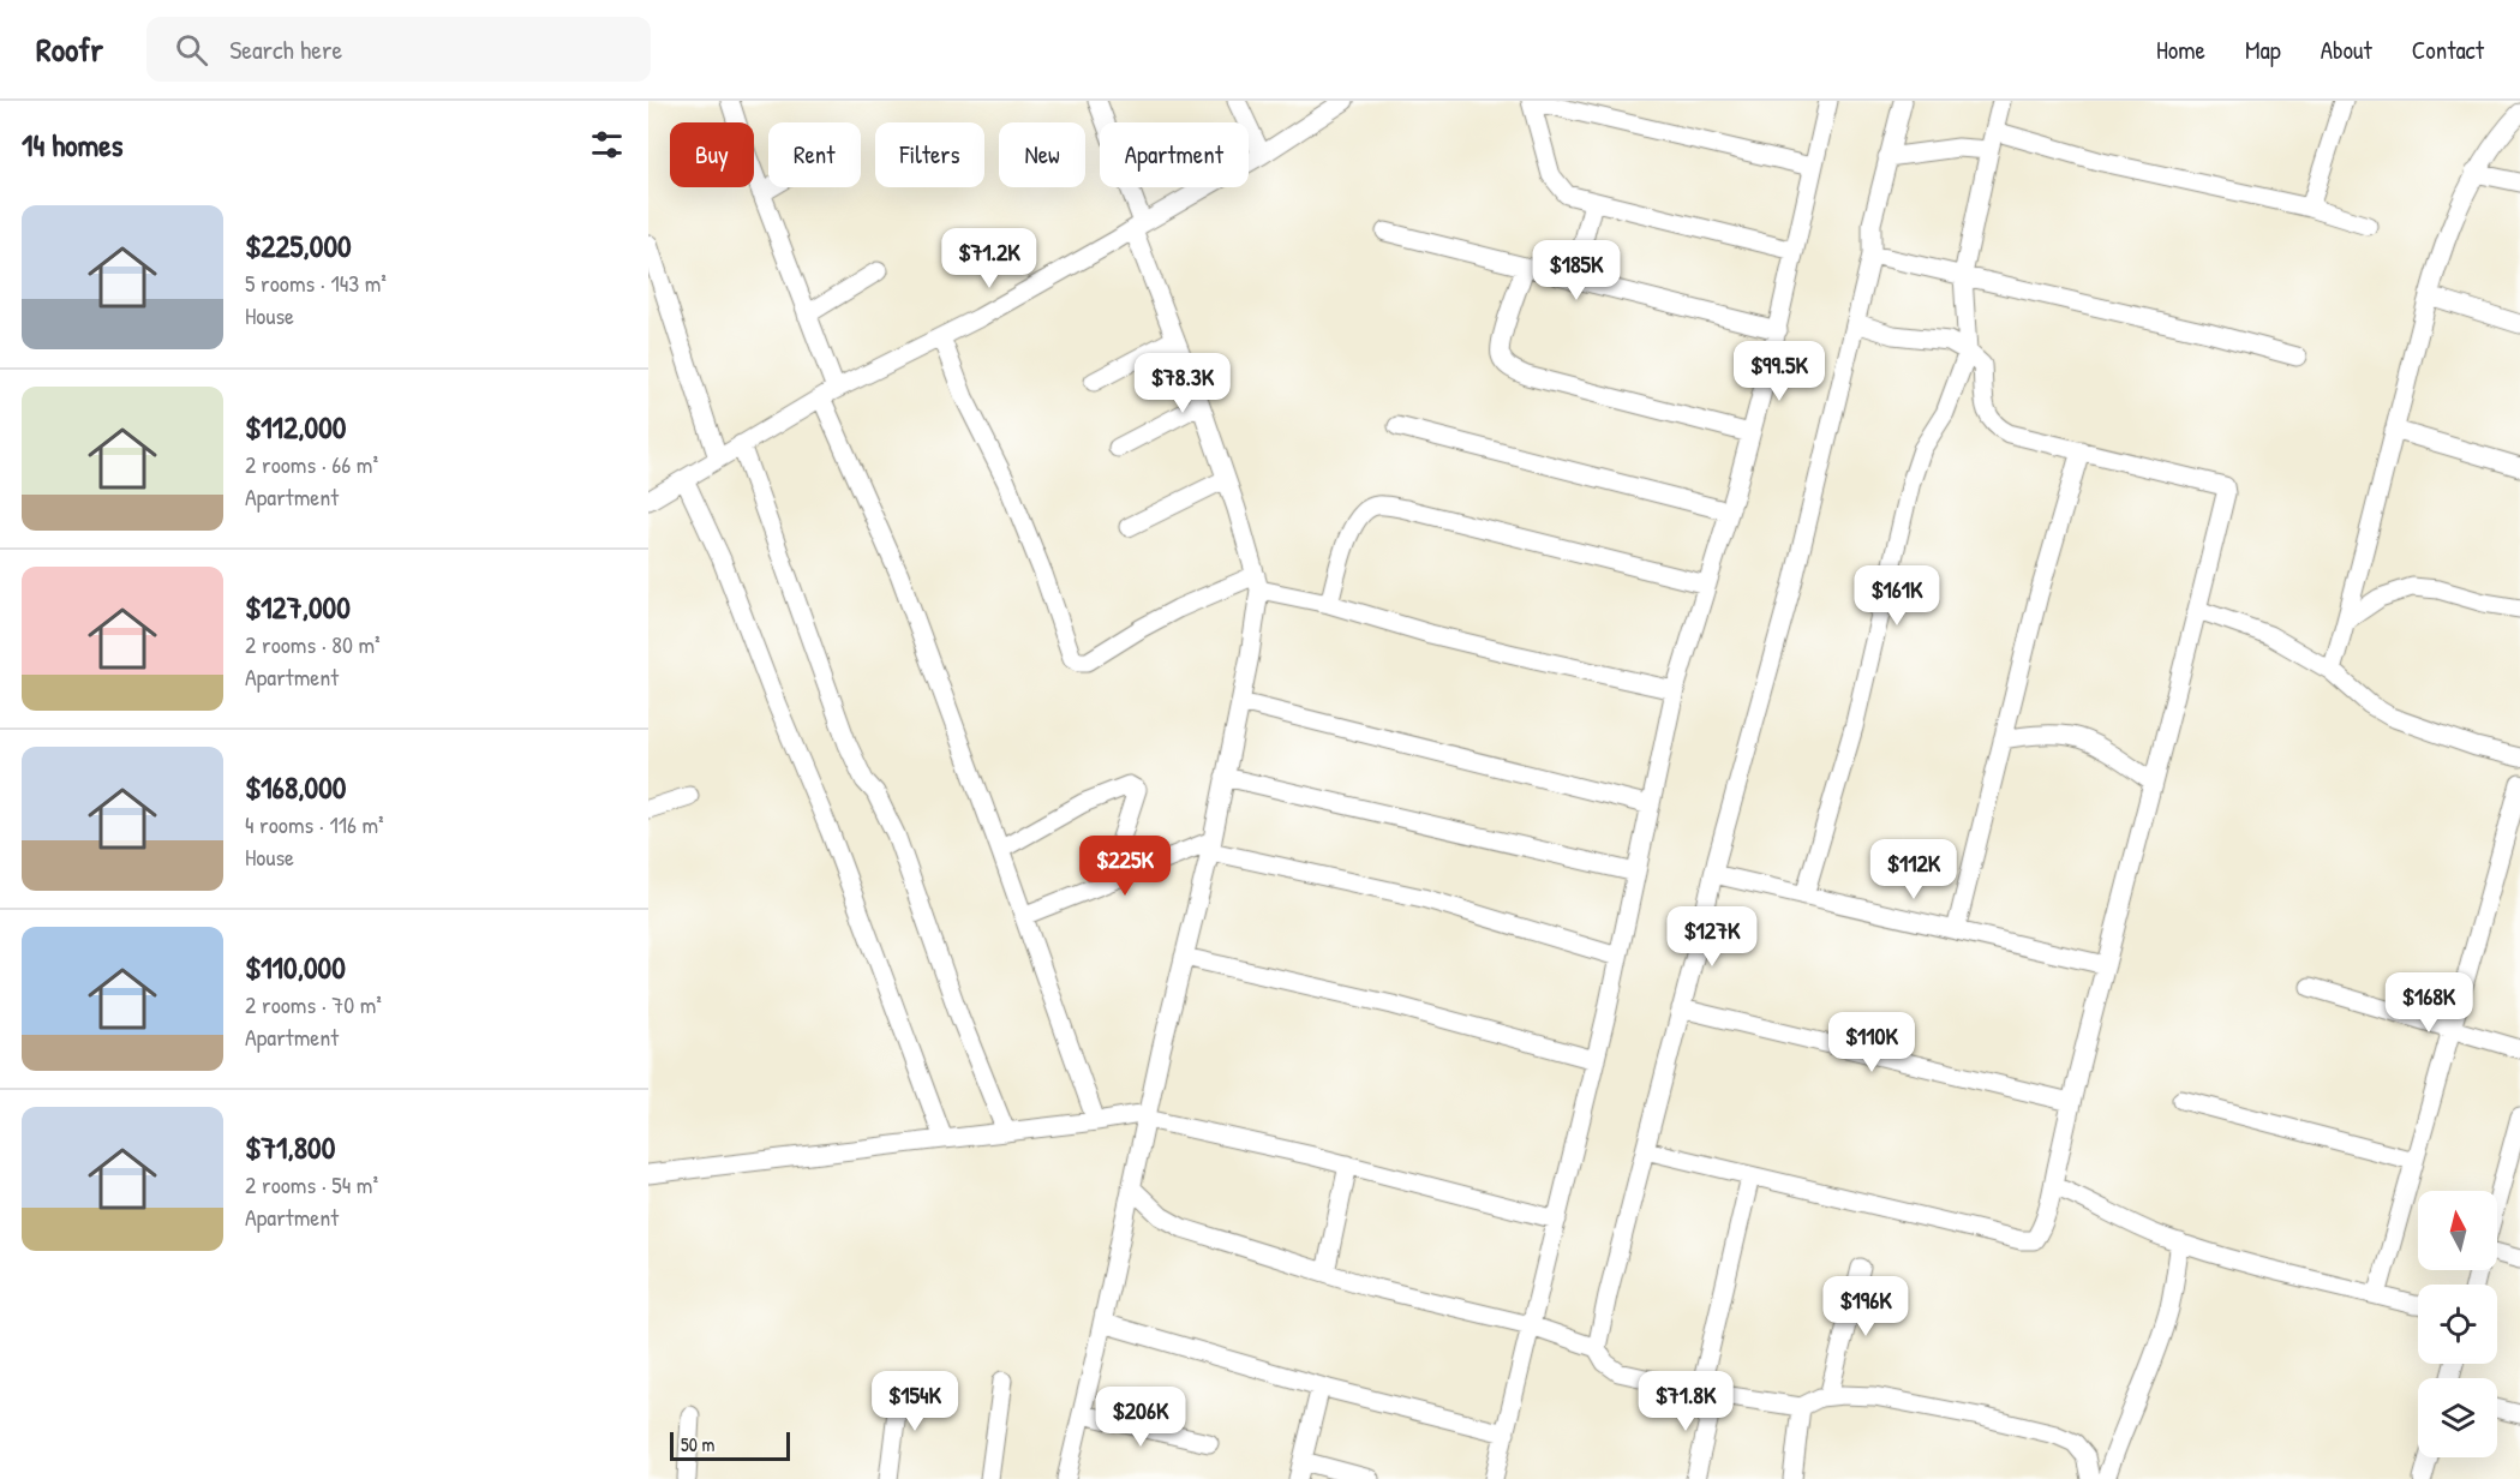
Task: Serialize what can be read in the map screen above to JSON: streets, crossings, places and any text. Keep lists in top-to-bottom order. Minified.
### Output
{"scale_bar":"50 m","north":"top","page":{"header":"Roofr","search":"Search here","nav":["Home","Map","About","Contact"],"heading":"14 homes","chip":["Buy","Rent","Filters","New","Apartment"],"list":[{"name":"$225,000","note":"5 rooms · 143 m² · House"},{"name":"$112,000","note":"2 rooms · 66 m² · Apartment"},{"name":"$127,000","note":"2 rooms · 80 m² · Apartment"},{"name":"$168,000","note":"4 rooms · 116 m² · House"},{"name":"$110,000","note":"2 rooms · 70 m² · Apartment"},{"name":"$71,800","note":"2 rooms · 54 m² · Apartment"}],"price":["$71.2K","$185K","$99.5K","$78.3K","$161K","$225K","$112K","$127K","$168K","$110K","$196K","$154K","$71.8K","$206K"],"scale":"50 m"}}
